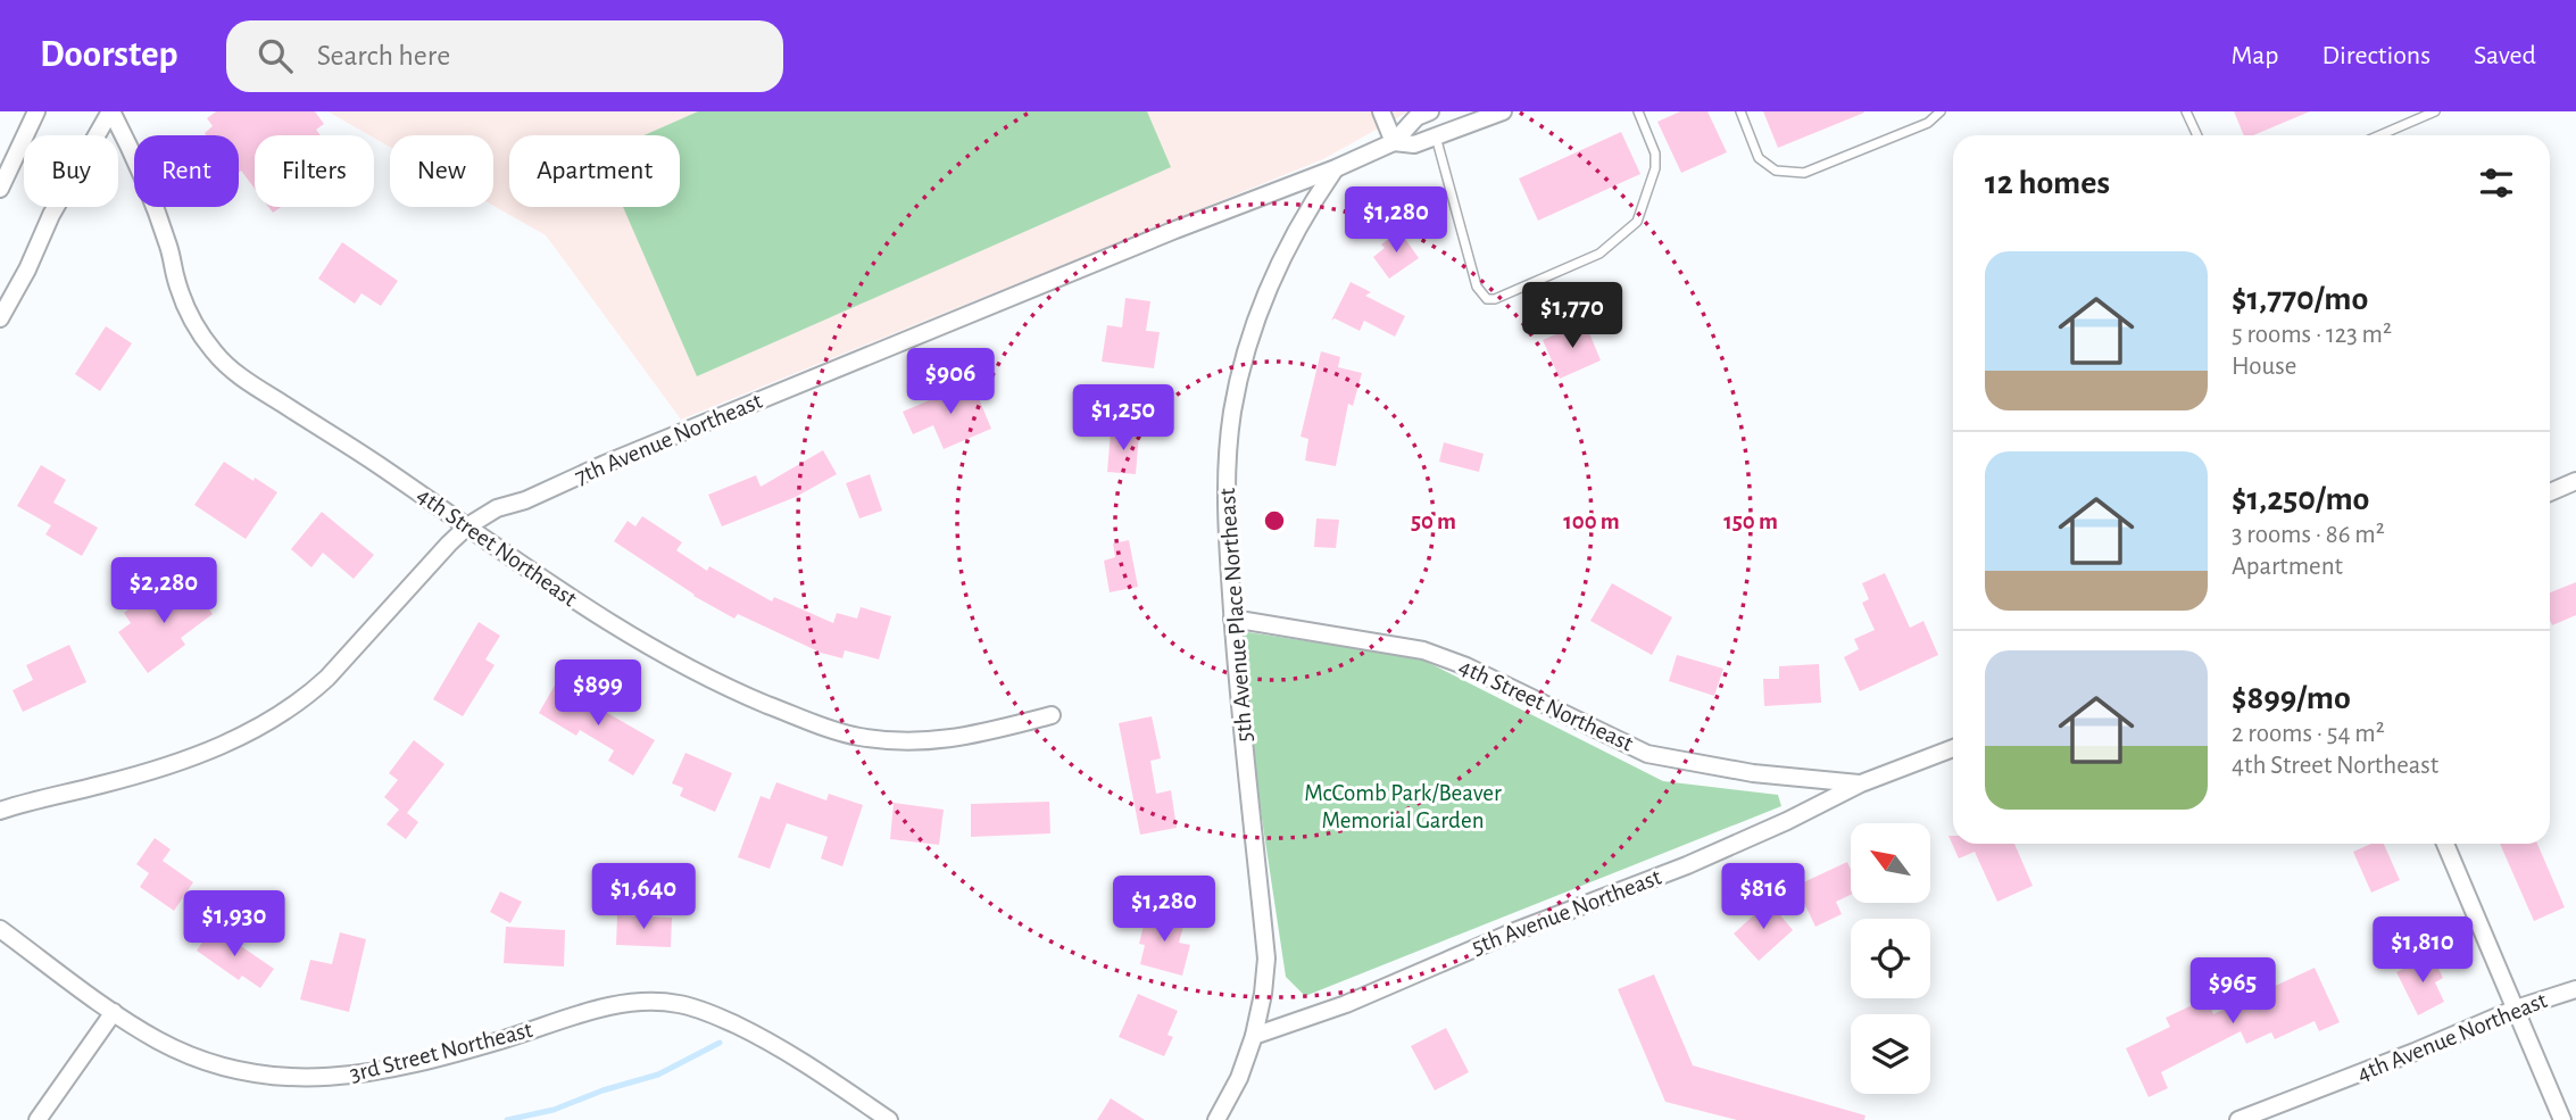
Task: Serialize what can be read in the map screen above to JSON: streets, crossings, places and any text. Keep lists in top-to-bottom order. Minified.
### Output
{"streets":{"street":["7th Avenue Northeast","4th Street Northeast","5th Avenue Place Northeast","5th Avenue Northeast","4th Avenue Northeast","3rd Street Northeast"]},"crossings":[["7th Avenue Northeast","4th Street Northeast"],["7th Avenue Northeast","5th Avenue Place Northeast"],["4th Street Northeast","5th Avenue Place Northeast"],["4th Street Northeast","5th Avenue Northeast"],["5th Avenue Place Northeast","5th Avenue Northeast"]],"parks":["McComb Park/Beaver Memorial Garden"],"north":"top left","page":{"header":"Doorstep","search":"Search here","nav":["Map","Directions","Saved"],"chip":["Buy","Rent","Filters","New","Apartment"],"heading":"12 homes","price":["$1,280","$1,770","$906","$1,250","$2,280","$899","$1,640","$816","$1,280","$1,930","$1,810","$965"],"list":[{"name":"$1,770/mo","note":"5 rooms · 123 m² · House"},{"name":"$1,250/mo","note":"3 rooms · 86 m² · Apartment"},{"name":"$899/mo","note":"2 rooms · 54 m² · 4th Street Northeast"}]},"rings":["50 m","100 m","150 m"]}
